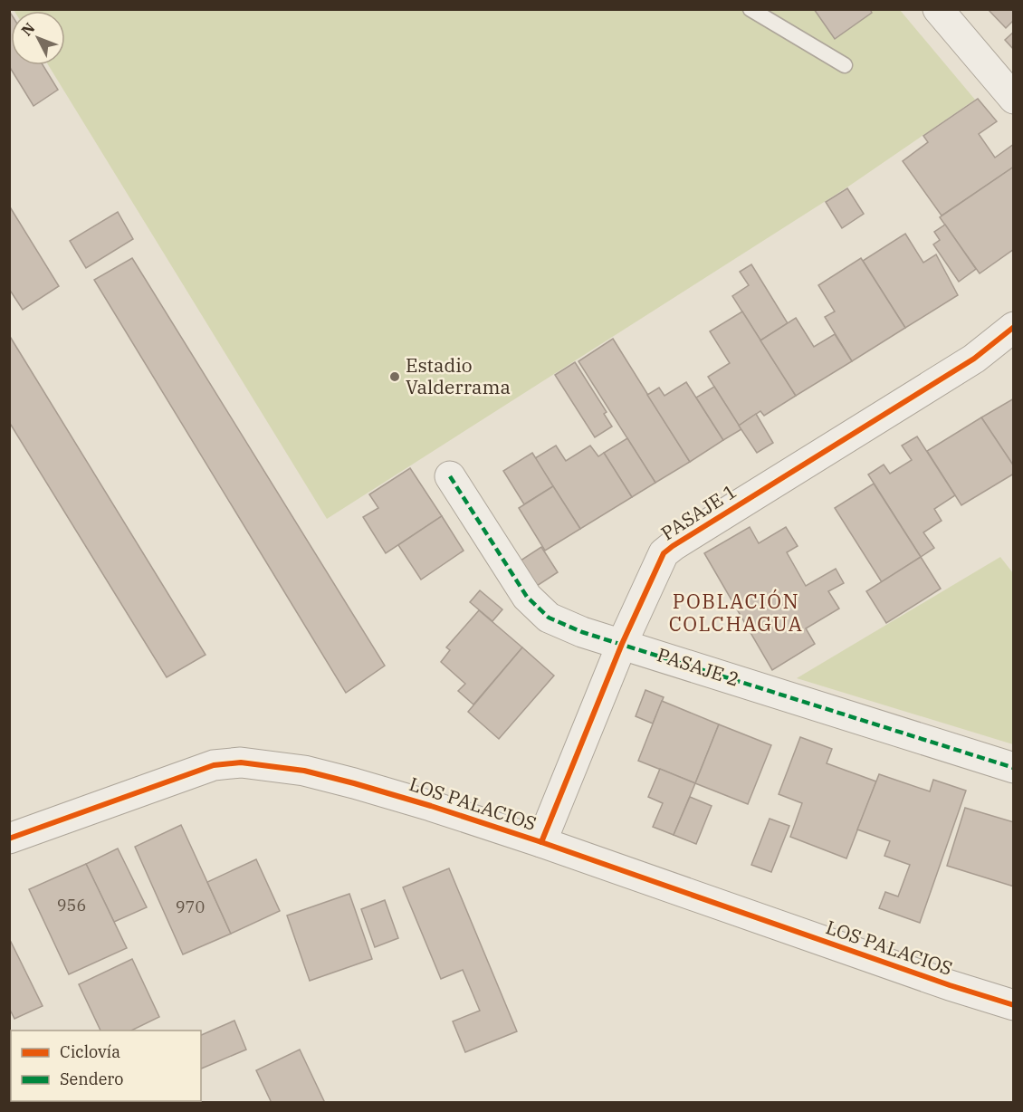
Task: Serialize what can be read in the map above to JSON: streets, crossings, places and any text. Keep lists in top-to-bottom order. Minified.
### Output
{"streets":{"street":["PASAJE 1","PASAJE 2","LOS PALACIOS"]},"crossings":[["PASAJE 1","PASAJE 2"],["PASAJE 1","LOS PALACIOS"]],"districts":["POBLACIÓN COLCHAGUA"],"places":["Estadio Valderrama"],"house_numbers":["956","970"],"legend":["Ciclovía","Sendero"],"north":"top left"}
